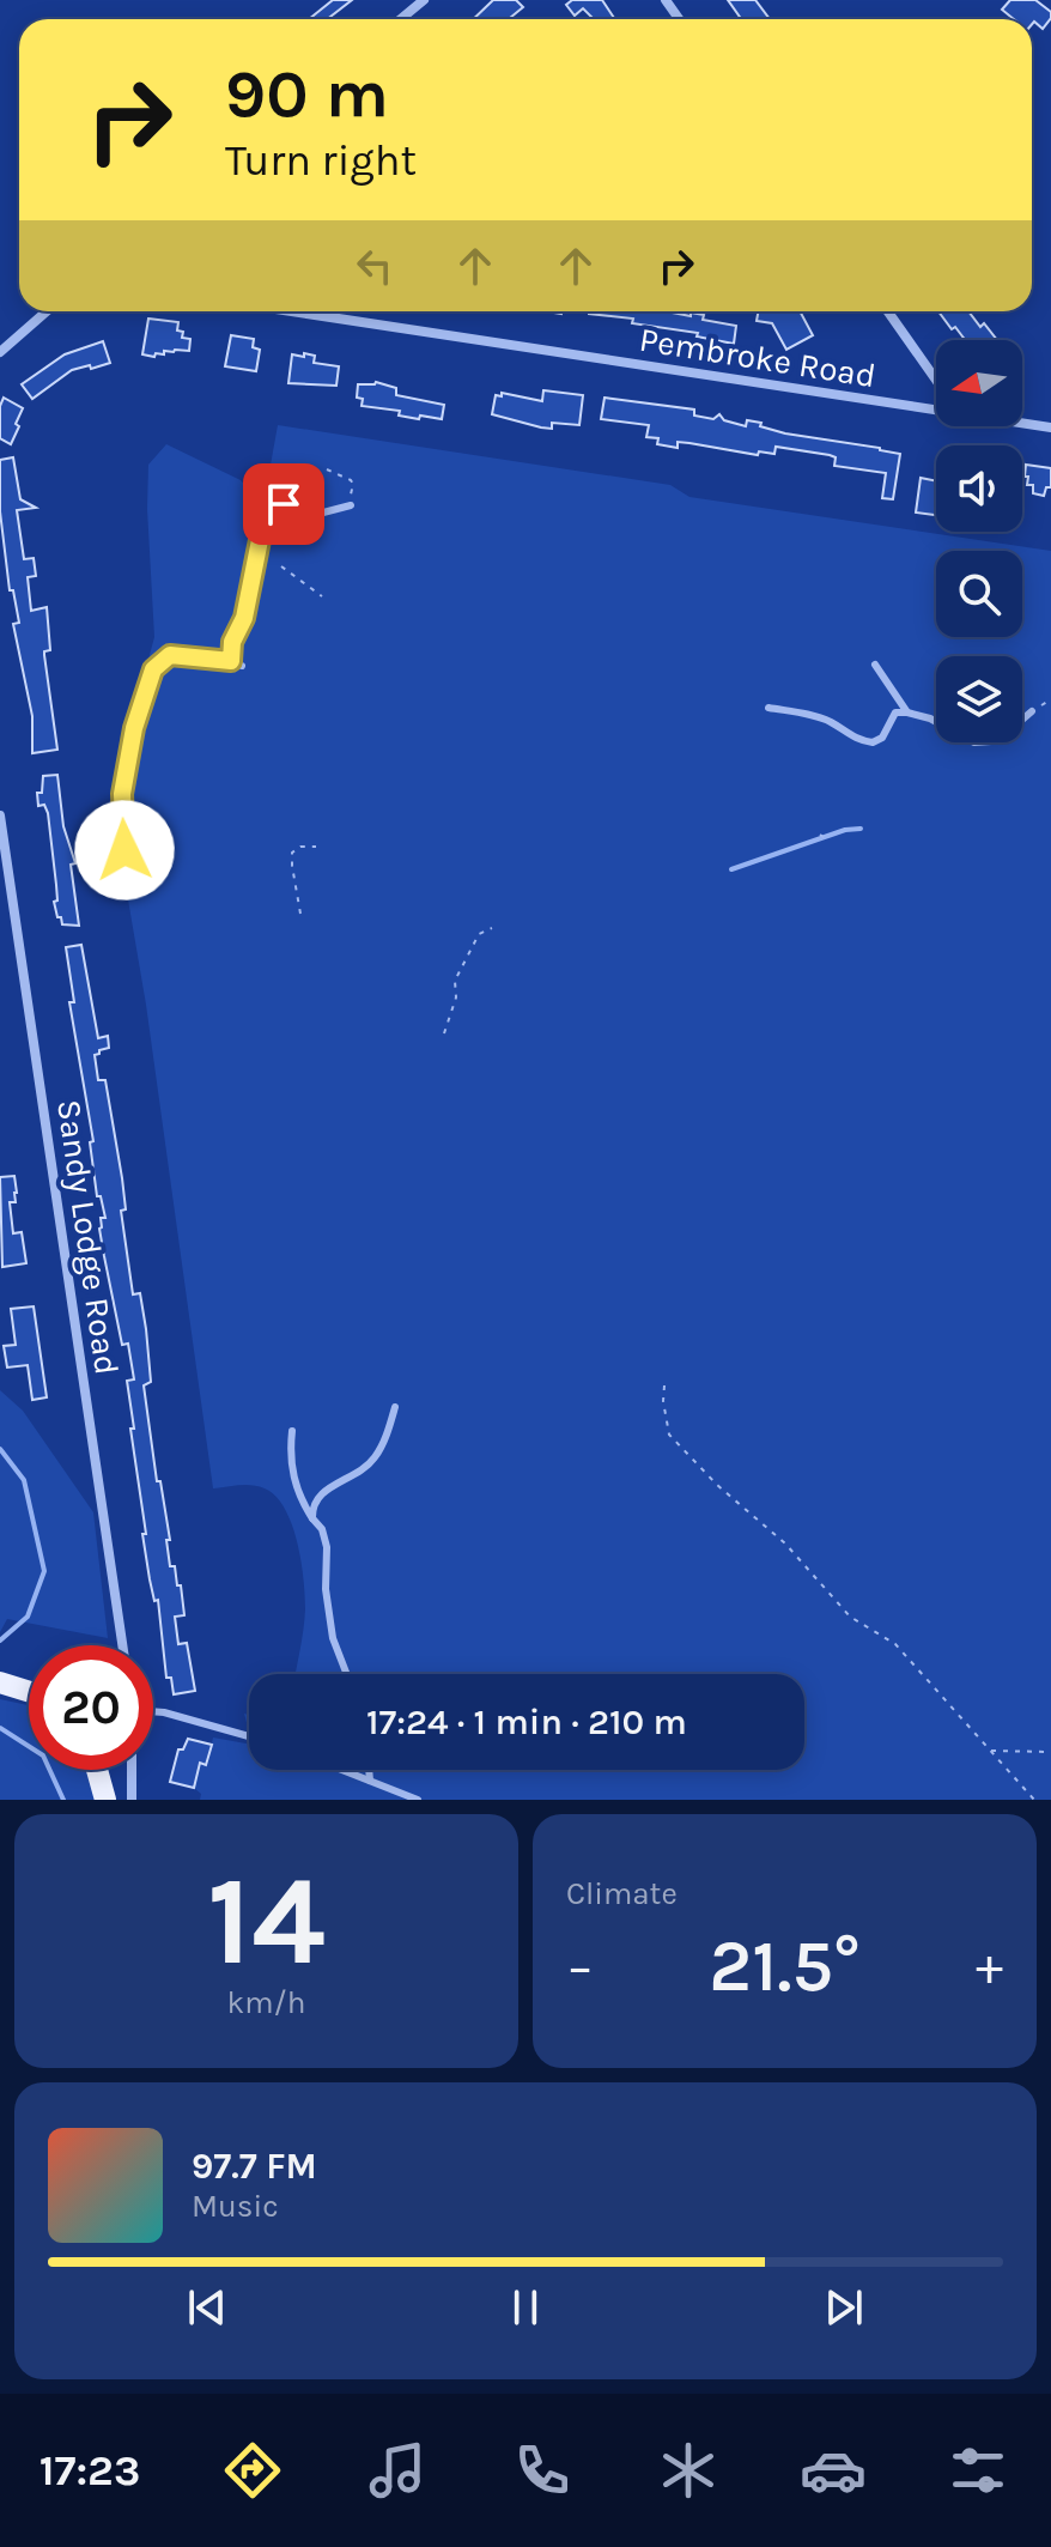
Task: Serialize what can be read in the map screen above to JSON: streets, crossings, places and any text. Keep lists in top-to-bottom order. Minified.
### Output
{"streets":{"street":["Pembroke Road","Sandy Lodge Road"]},"north":"left","page":{"turn":["90 m","Turn right"],"limit":"20","trip":"17:24 · 1 min · 210 m","tile":[["14","km/h"],"Climate"],"heat":["−","21.5°","+"],"song":["97.7 FM","Music"],"tabs":"17:23"}}
